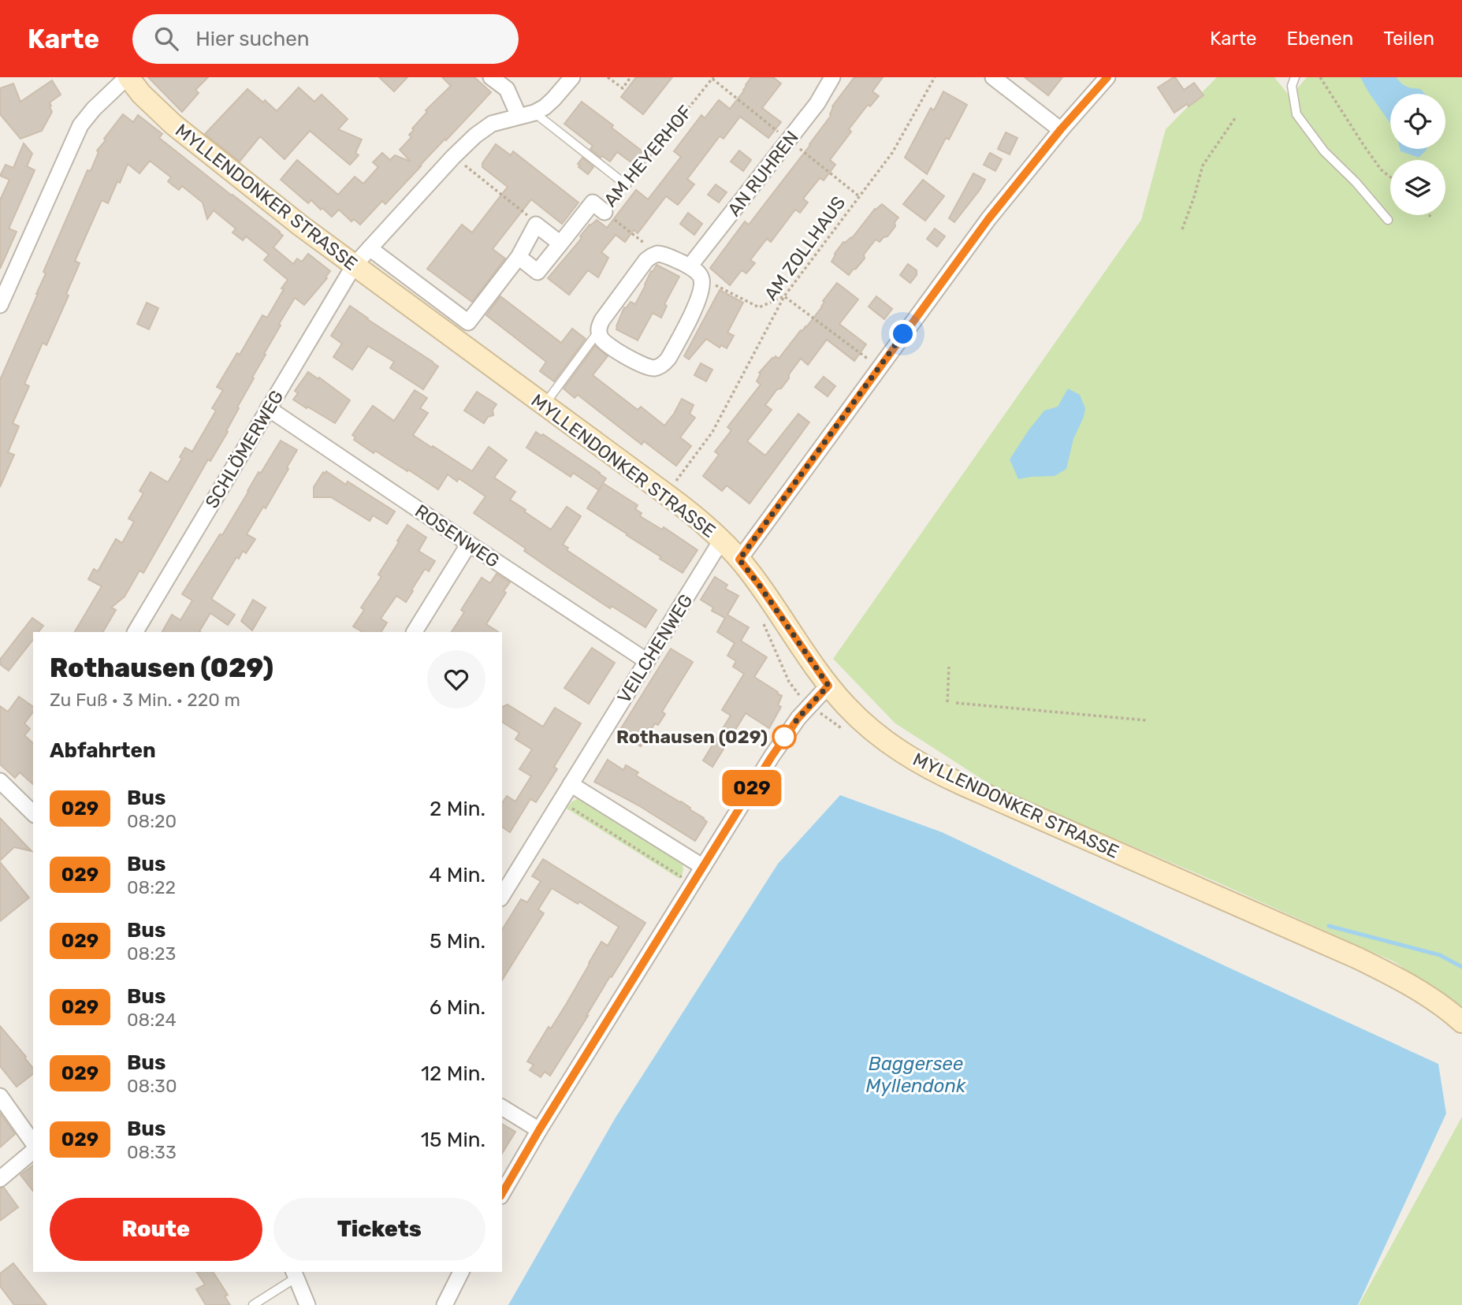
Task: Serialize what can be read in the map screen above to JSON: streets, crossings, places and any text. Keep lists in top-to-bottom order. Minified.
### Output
{"streets":{"street":["AM HEYERHOF","AN RUHREN","MYLLENDONKER STRASSE","SCHLÖMERWEG","ROSENWEG","VEILCHENWEG"],"path":["AM ZOLLHAUS"]},"crossings":[["MYLLENDONKER STRASSE","AM ZOLLHAUS"],["MYLLENDONKER STRASSE","SCHLÖMERWEG"],["MYLLENDONKER STRASSE","VEILCHENWEG"],["SCHLÖMERWEG","ROSENWEG"],["ROSENWEG","VEILCHENWEG"]],"water":["Baggersee Myllendonk"],"places":["Rothausen (029)"],"lines":["bus line 029"],"page":{"header":"Karte","search":"Hier suchen","nav":["Karte","Ebenen","Teilen"],"on_map":"029","heading":[["Rothausen (029)","Zu Fuß · 3 Min. · 220 m"],"Abfahrten"],"list":[{"mark":"029","name":"Bus","note":"08:20","value":"2 Min."},{"mark":"029","name":"Bus","note":"08:22","value":"4 Min."},{"mark":"029","name":"Bus","note":"08:23","value":"5 Min."},{"mark":"029","name":"Bus","note":"08:24","value":"6 Min."},{"mark":"029","name":"Bus","note":"08:30","value":"12 Min."},{"mark":"029","name":"Bus","note":"08:33","value":"15 Min."}],"buttons":["Route","Tickets"]}}
